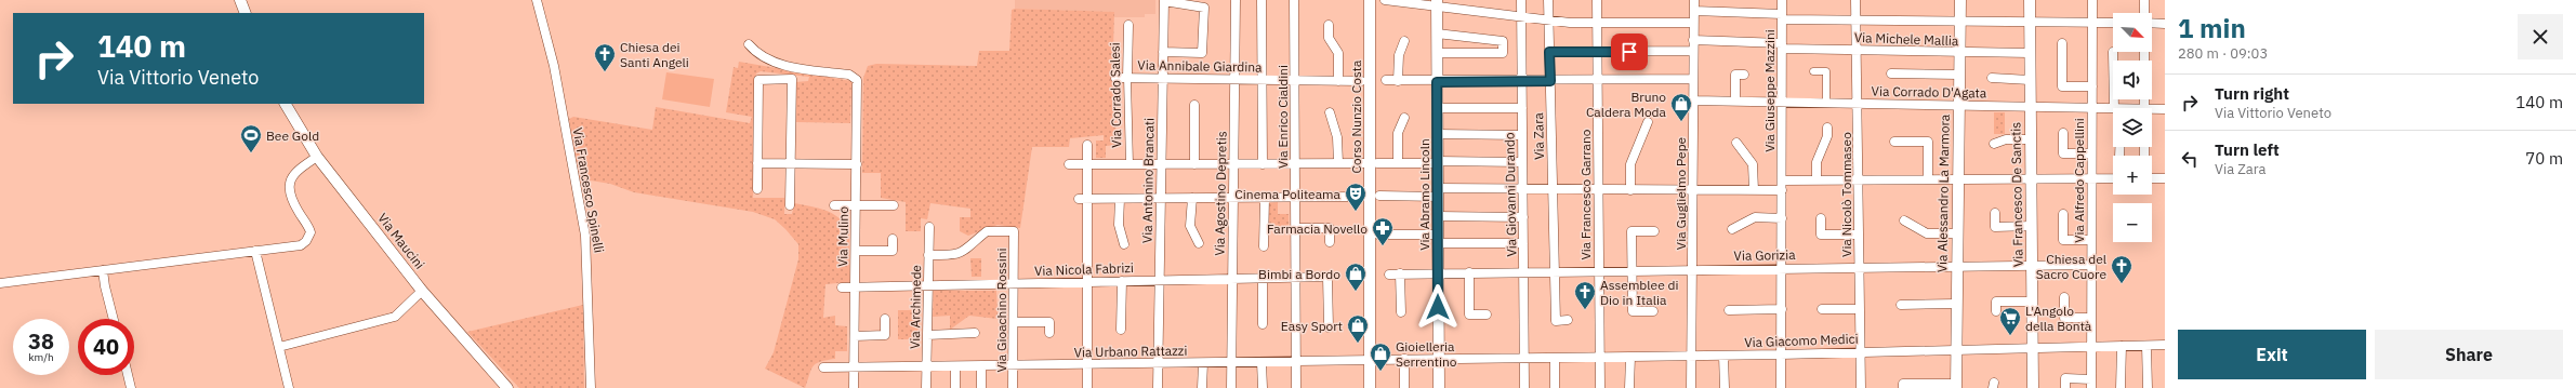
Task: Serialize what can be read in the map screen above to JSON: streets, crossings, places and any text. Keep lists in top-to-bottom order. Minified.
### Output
{"streets":{"street":["Via Michele Mallia","Via Annibale Giardina","Via Giuseppe Mazzini","Via Corrado D'Agata","Via Corrado Salesi","Via Enrico Cialdini","Corso Nunzio Costa","Via Zara","Via Antonino Brancati","Via Alfredo Cappellini","Via Francesco Spinelli","Via Agostino Depretis","Via Guglielmo Pepe","Via Alessandro La Marmora","Via Abramo Lincoln","Via Giovanni Durando","Via Francesco Garrano","Via Nicolò Tommaseo","Via Francesco De Sanctis","Via Mulino","Via Maucini","Via Gorizia","Via Nicola Fabrizi","Via Archimede","Via Gioachino Rossini","Via Giacomo Medici","Via Urbano Rattazzi"]},"crossings":[["Via Michele Mallia","Via Giuseppe Mazzini"],["Via Michele Mallia","Via Guglielmo Pepe"],["Via Michele Mallia","Via Alessandro La Marmora"],["Via Michele Mallia","Via Nicolò Tommaseo"],["Via Michele Mallia","Via Francesco De Sanctis"],["Via Annibale Giardina","Via Corrado Salesi"],["Via Annibale Giardina","Via Enrico Cialdini"],["Via Annibale Giardina","Via Antonino Brancati"],["Via Annibale Giardina","Via Agostino Depretis"],["Via Giuseppe Mazzini","Via Corrado D'Agata"],["Via Corrado D'Agata","Via Alfredo Cappellini"],["Via Corrado D'Agata","Via Guglielmo Pepe"],["Via Corrado D'Agata","Via Alessandro La Marmora"],["Via Corrado D'Agata","Via Nicolò Tommaseo"],["Via Corrado D'Agata","Via Francesco De Sanctis"],["Via Enrico Cialdini","Via Nicola Fabrizi"],["Via Enrico Cialdini","Via Urbano Rattazzi"],["Corso Nunzio Costa","Via Urbano Rattazzi"],["Via Zara","Via Gorizia"],["Via Antonino Brancati","Via Nicola Fabrizi"],["Via Antonino Brancati","Via Urbano Rattazzi"],["Via Alfredo Cappellini","Via Gorizia"],["Via Alfredo Cappellini","Via Giacomo Medici"],["Via Agostino Depretis","Via Nicola Fabrizi"],["Via Agostino Depretis","Via Urbano Rattazzi"],["Via Guglielmo Pepe","Via Gorizia"],["Via Guglielmo Pepe","Via Giacomo Medici"],["Via Alessandro La Marmora","Via Gorizia"],["Via Alessandro La Marmora","Via Giacomo Medici"],["Via Abramo Lincoln","Via Gorizia"],["Via Abramo Lincoln","Via Giacomo Medici"],["Via Abramo Lincoln","Via Urbano Rattazzi"],["Via Giovanni Durando","Via Gorizia"],["Via Giovanni Durando","Via Giacomo Medici"],["Via Francesco Garrano","Via Gorizia"],["Via Francesco Garrano","Via Giacomo Medici"],["Via Nicolò Tommaseo","Via Gorizia"],["Via Nicolò Tommaseo","Via Giacomo Medici"],["Via Francesco De Sanctis","Via Gorizia"],["Via Francesco De Sanctis","Via Giacomo Medici"],["Via Mulino","Via Nicola Fabrizi"],["Via Mulino","Via Urbano Rattazzi"],["Via Nicola Fabrizi","Via Archimede"],["Via Nicola Fabrizi","Via Gioachino Rossini"],["Via Archimede","Via Gioachino Rossini"],["Via Archimede","Via Urbano Rattazzi"],["Via Gioachino Rossini","Via Urbano Rattazzi"],["Via Giacomo Medici","Via Urbano Rattazzi"]],"places":{"church":["Chiesa dei Santi Angeli","Chiesa del Sacro Cuore","Assemblee di Dio in Italia"],"shop":["Bruno Caldera Moda","Bimbi a Bordo","Easy Sport","Gioielleria Serrentino"],"sports":["Bee Gold"],"theatre":["Cinema Politeama"],"pharmacy":["Farmacia Novello"],"supermarket":["L'Angolo della Bontà"]},"north":"bottom right","page":{"heading":["1 min","280 m · 09:03"],"map_buttons":["+","−"],"turn":["140 m","Via Vittorio Veneto"],"list":[{"name":"Turn right","note":"Via Vittorio Veneto","value":"140 m"},{"name":"Turn left","note":"Via Zara","value":"70 m"}],"speed":"38 km/h","limit":"40","buttons":["Exit","Share"]}}
